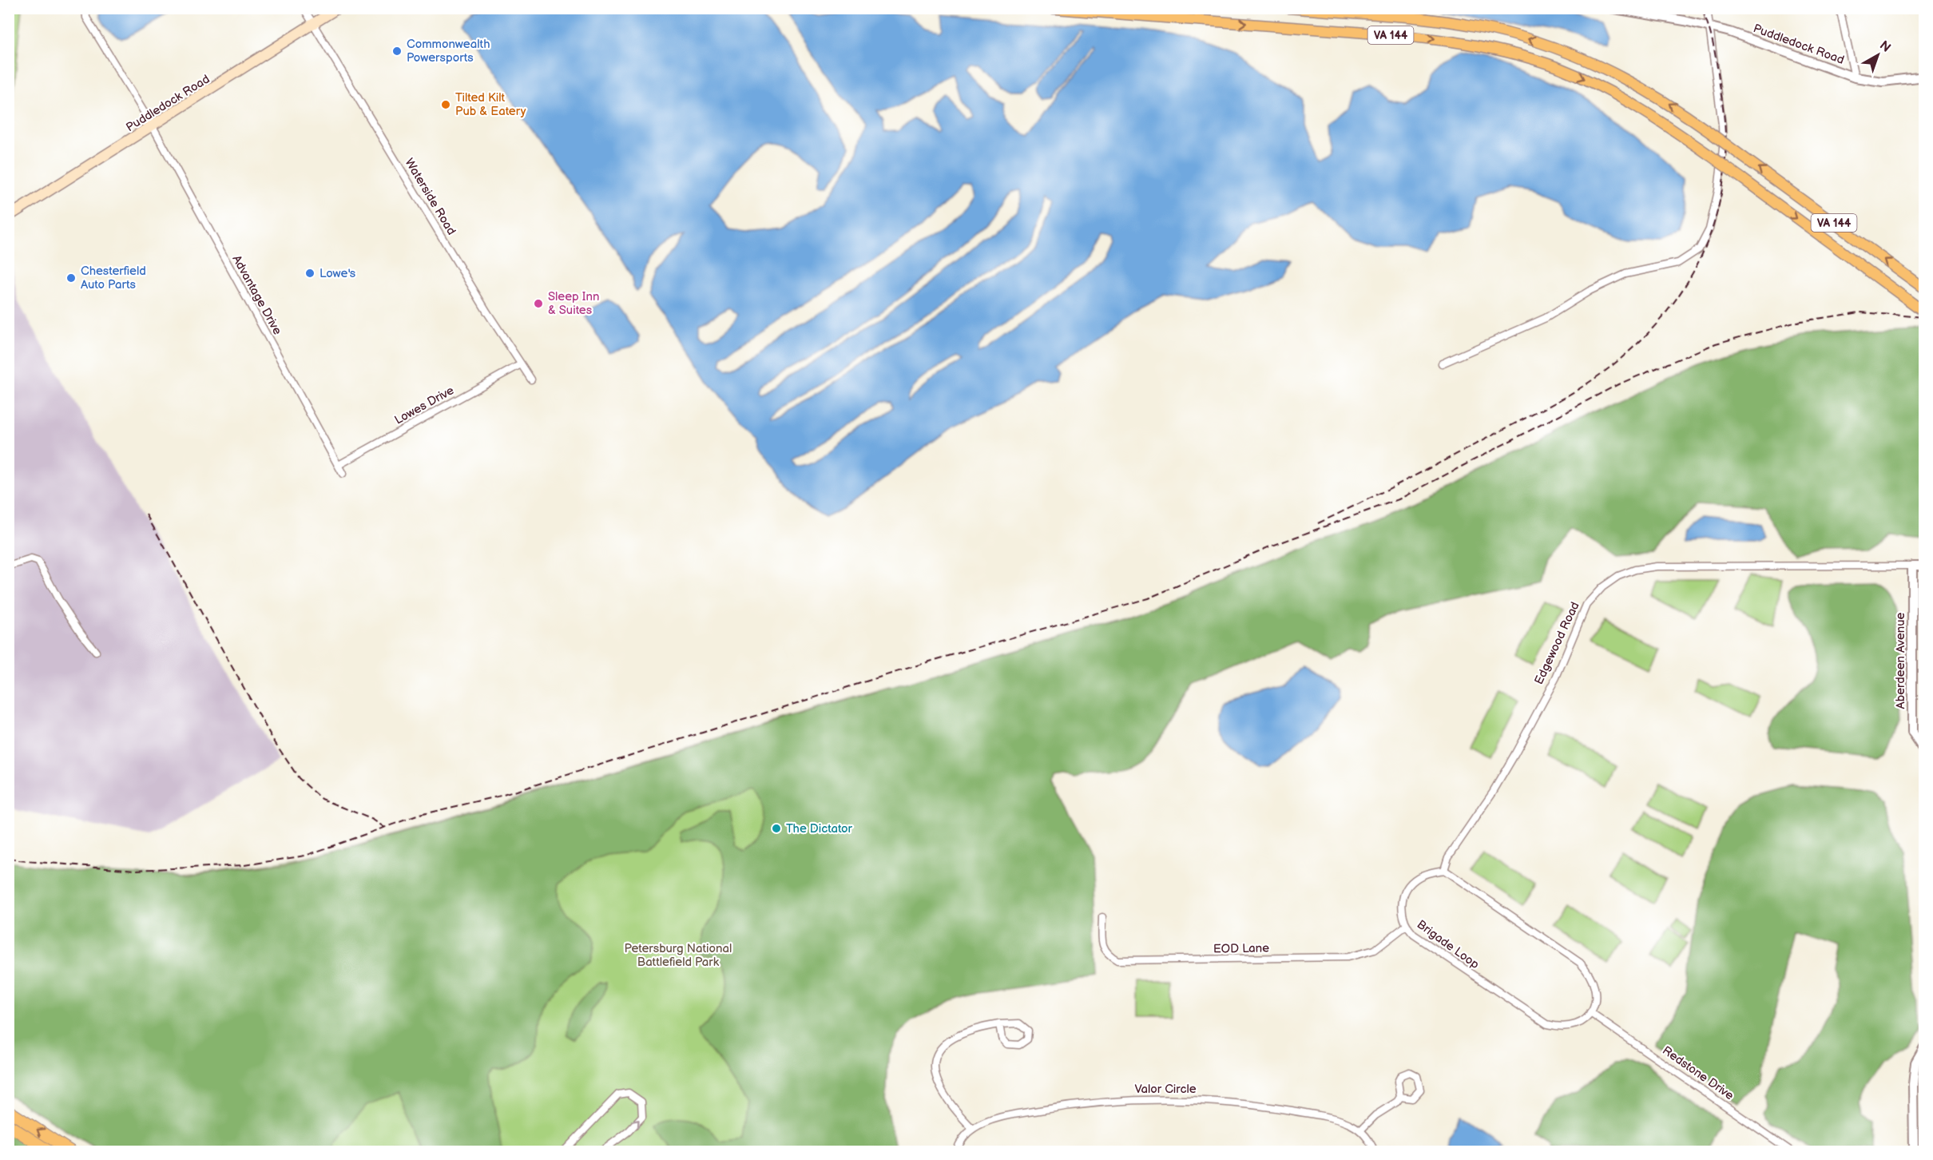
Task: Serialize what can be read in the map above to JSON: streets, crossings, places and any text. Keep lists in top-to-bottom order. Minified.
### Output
{"streets":{"main road":["VA 144","Puddledock Road"],"street":["Waterside Road","Advantage Drive","Lowes Drive","Edgewood Road","Aberdeen Avenue","Brigade Loop","EOD Lane","Redstone Drive","Valor Circle"]},"crossings":[["Puddledock Road","Waterside Road"],["Puddledock Road","Advantage Drive"],["Waterside Road","Lowes Drive"],["Advantage Drive","Lowes Drive"],["Edgewood Road","Aberdeen Avenue"],["Edgewood Road","Brigade Loop"],["Brigade Loop","EOD Lane"],["Brigade Loop","Redstone Drive"]],"parks":["Petersburg National Battlefield Park"],"places":["Commonwealth Powersports","Tilted Kilt Pub & Eatery","Lowe's","Chesterfield Auto Parts","Sleep Inn & Suites","The Dictator"],"north":"top right"}
